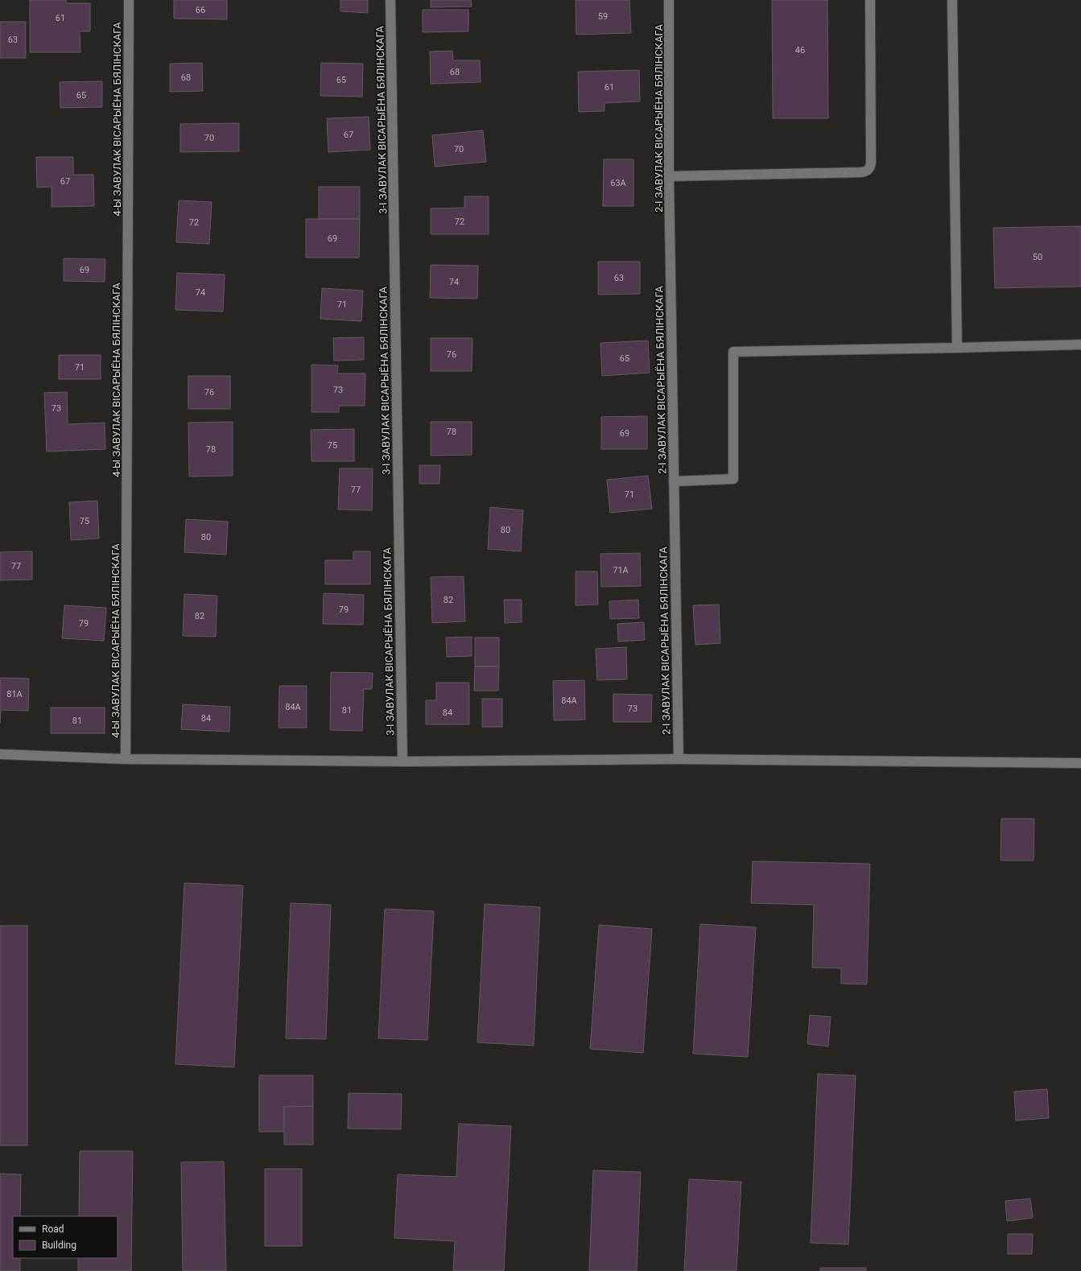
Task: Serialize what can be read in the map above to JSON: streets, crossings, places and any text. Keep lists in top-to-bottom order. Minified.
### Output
{"streets":{"street":["2-І ЗАВУЛАК ВІСАРЫЁНА БЯЛІНСКАГА","4-Ы ЗАВУЛАК ВІСАРЫЁНА БЯЛІНСКАГА","3-І ЗАВУЛАК ВІСАРЫЁНА БЯЛІНСКАГА"]},"house_numbers":["66","59","61","63","46","68","68","65","61","65","67","70","70","67","63А","72","72","69","50","69","63","74","74","71","76","65","71","73","76","73","78","69","75","78","77","71","75","80","80","77","71А","82","79","82","79","81А","84А","84А","73","81","84","84","81"],"legend":["Road","Building"]}
